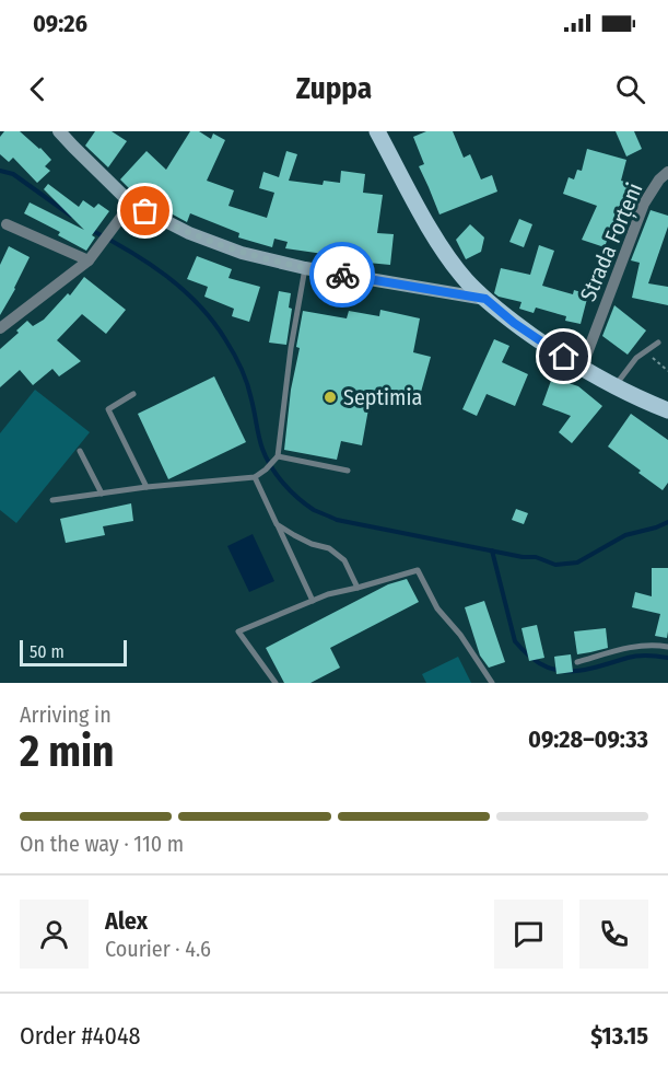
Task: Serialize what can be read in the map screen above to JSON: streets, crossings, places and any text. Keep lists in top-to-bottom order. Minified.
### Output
{"streets":{"street":["Strada Forțeni"]},"places":["Septimia"],"scale_bar":"50 m","page":{"status":"09:26","header":"Zuppa","scale":"50 m","heading":["2 min","Arriving in","09:28–09:33"],"panel":["Alex","Courier · 4.6","Order #4048","$13.15"],"bar":"On the way · 110 m"}}
